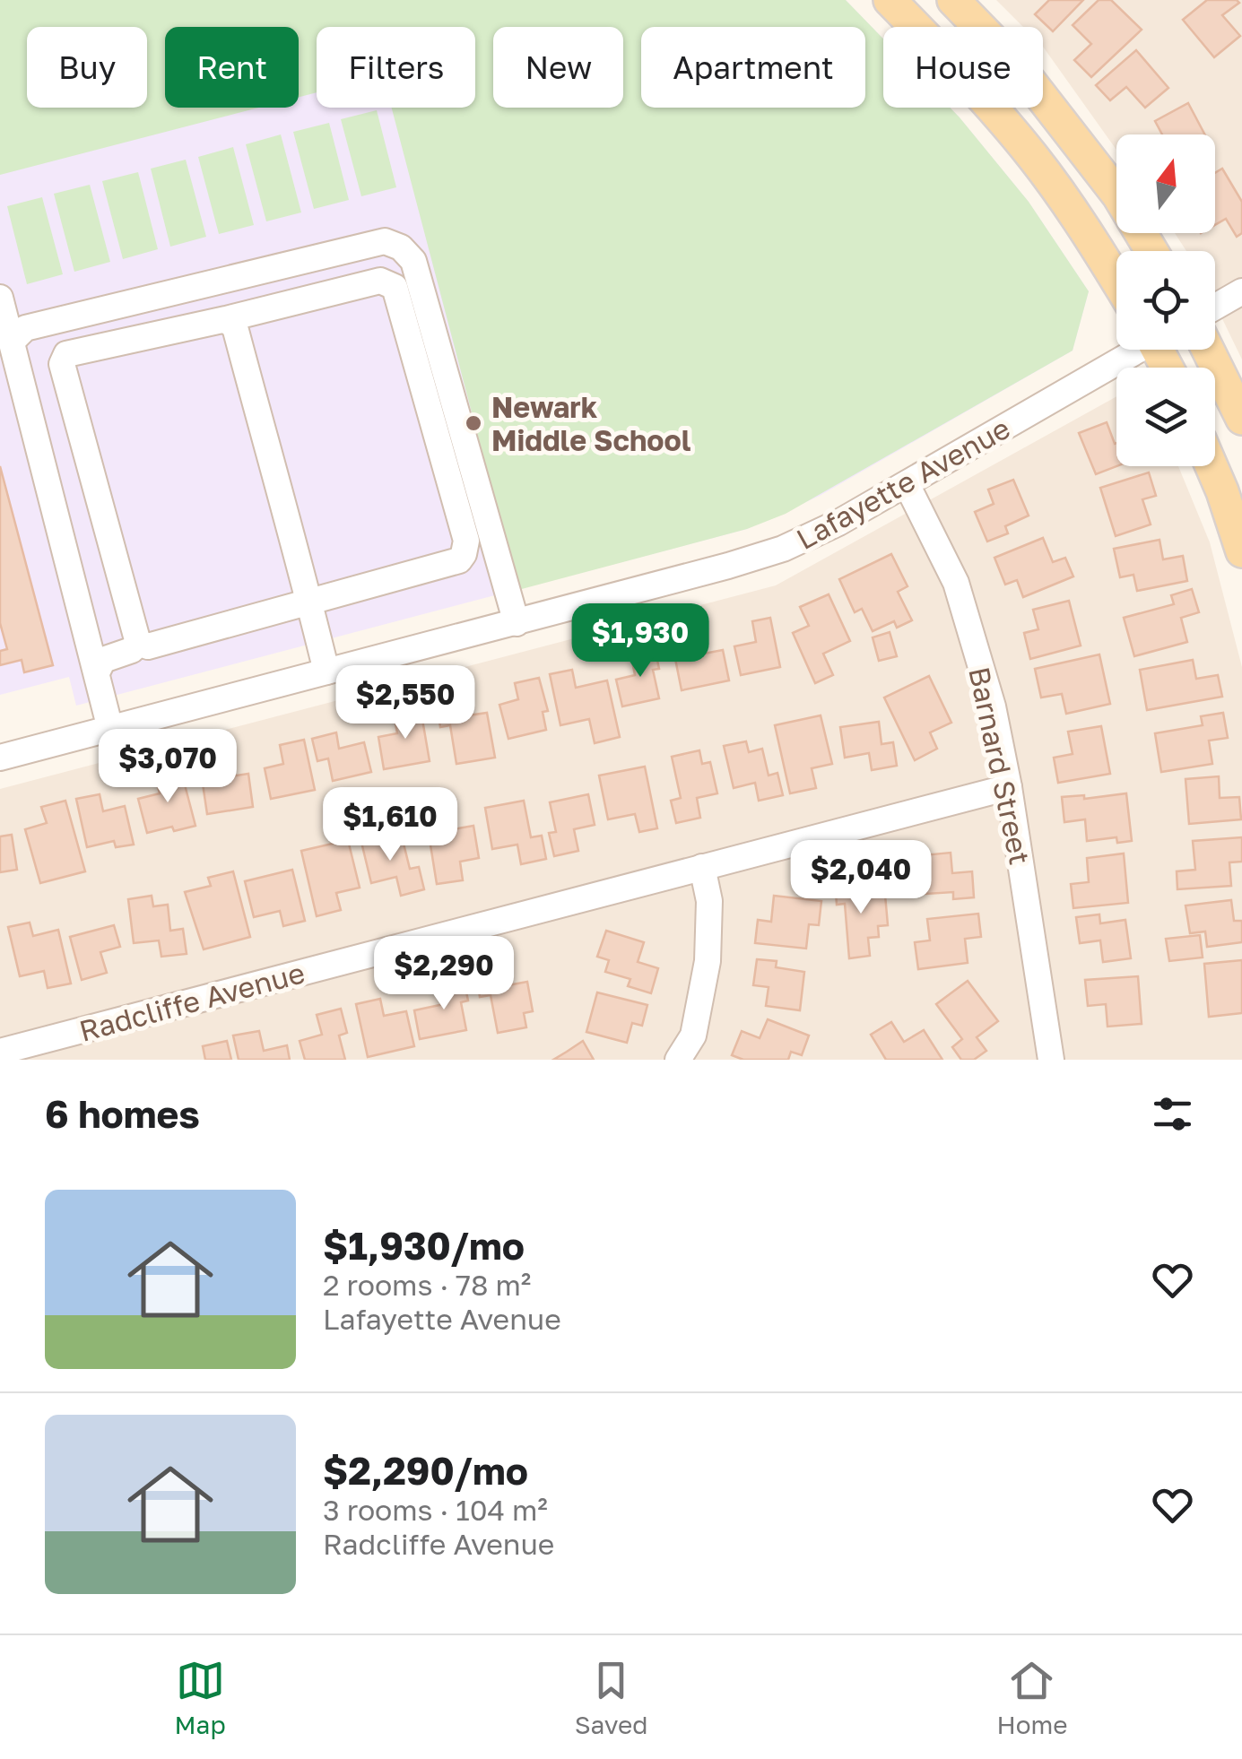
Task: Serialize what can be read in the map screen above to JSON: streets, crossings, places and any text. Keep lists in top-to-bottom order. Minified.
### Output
{"streets":{"street":["Lafayette Avenue","Barnard Street","Radcliffe Avenue"]},"crossings":[["Lafayette Avenue","Barnard Street"],["Barnard Street","Radcliffe Avenue"]],"places":["Newark Middle School"],"north":"top","page":{"chip":["Buy","Rent","Filters","New","Apartment","House"],"price":["$1,930","$2,550","$3,070","$1,610","$2,040","$2,290"],"heading":"6 homes","list":[{"name":"$1,930/mo","note":"2 rooms · 78 m² · Lafayette Avenue"},{"name":"$2,290/mo","note":"3 rooms · 104 m² · Radcliffe Avenue"}],"tabs":["Map","Saved","Home"]}}
